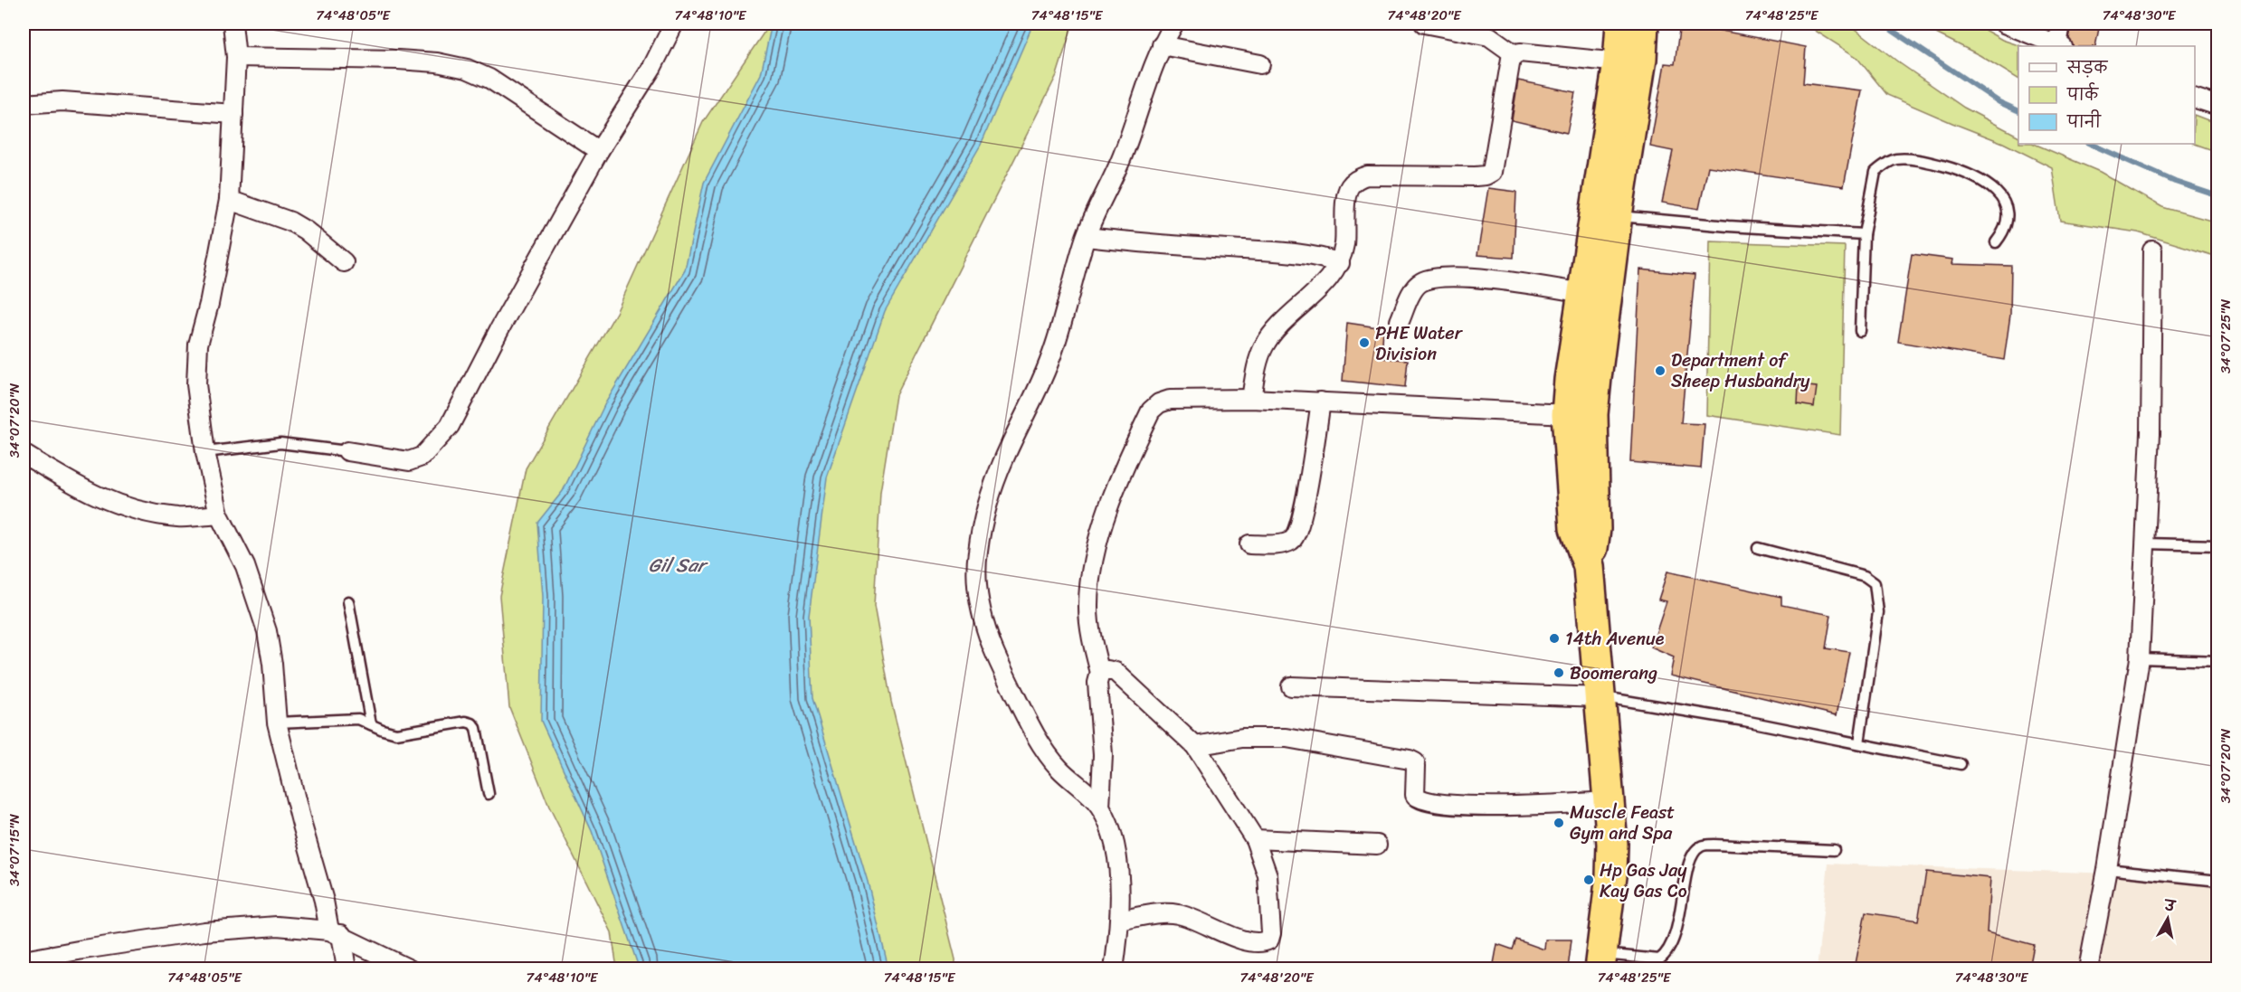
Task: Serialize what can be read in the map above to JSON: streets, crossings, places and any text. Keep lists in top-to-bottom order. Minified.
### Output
{"water":["Gil Sar"],"places":["PHE Water Division","Department of Sheep Husbandry","14th Avenue","Boomerang","Muscle Feast Gym and Spa","Hp Gas Jay Kay Gas Co"],"legend":["सड़क","पार्क","पानी"],"north":"top","coordinates":["74°48'05\"E","74°48'10\"E","74°48'15\"E","74°48'20\"E","74°48'25\"E","74°48'30\"E","34°07'25\"N","34°07'20\"N","34°07'15\"N"]}
